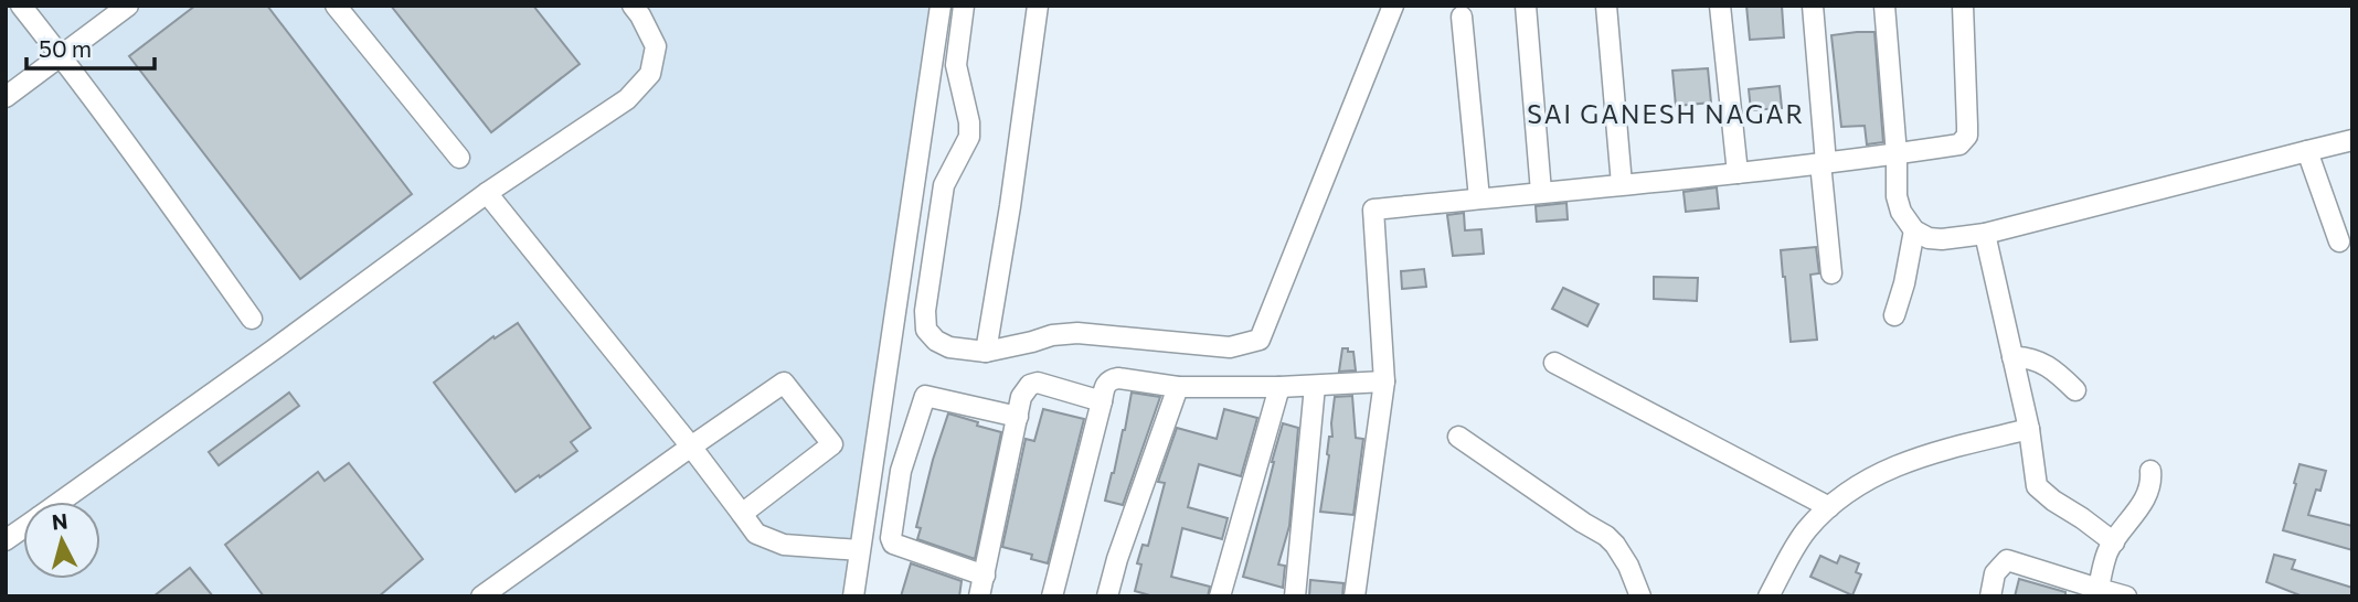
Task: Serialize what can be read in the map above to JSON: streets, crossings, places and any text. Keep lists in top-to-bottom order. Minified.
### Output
{"districts":["SAI GANESH NAGAR"],"scale_bar":"50 m","north":"top"}
